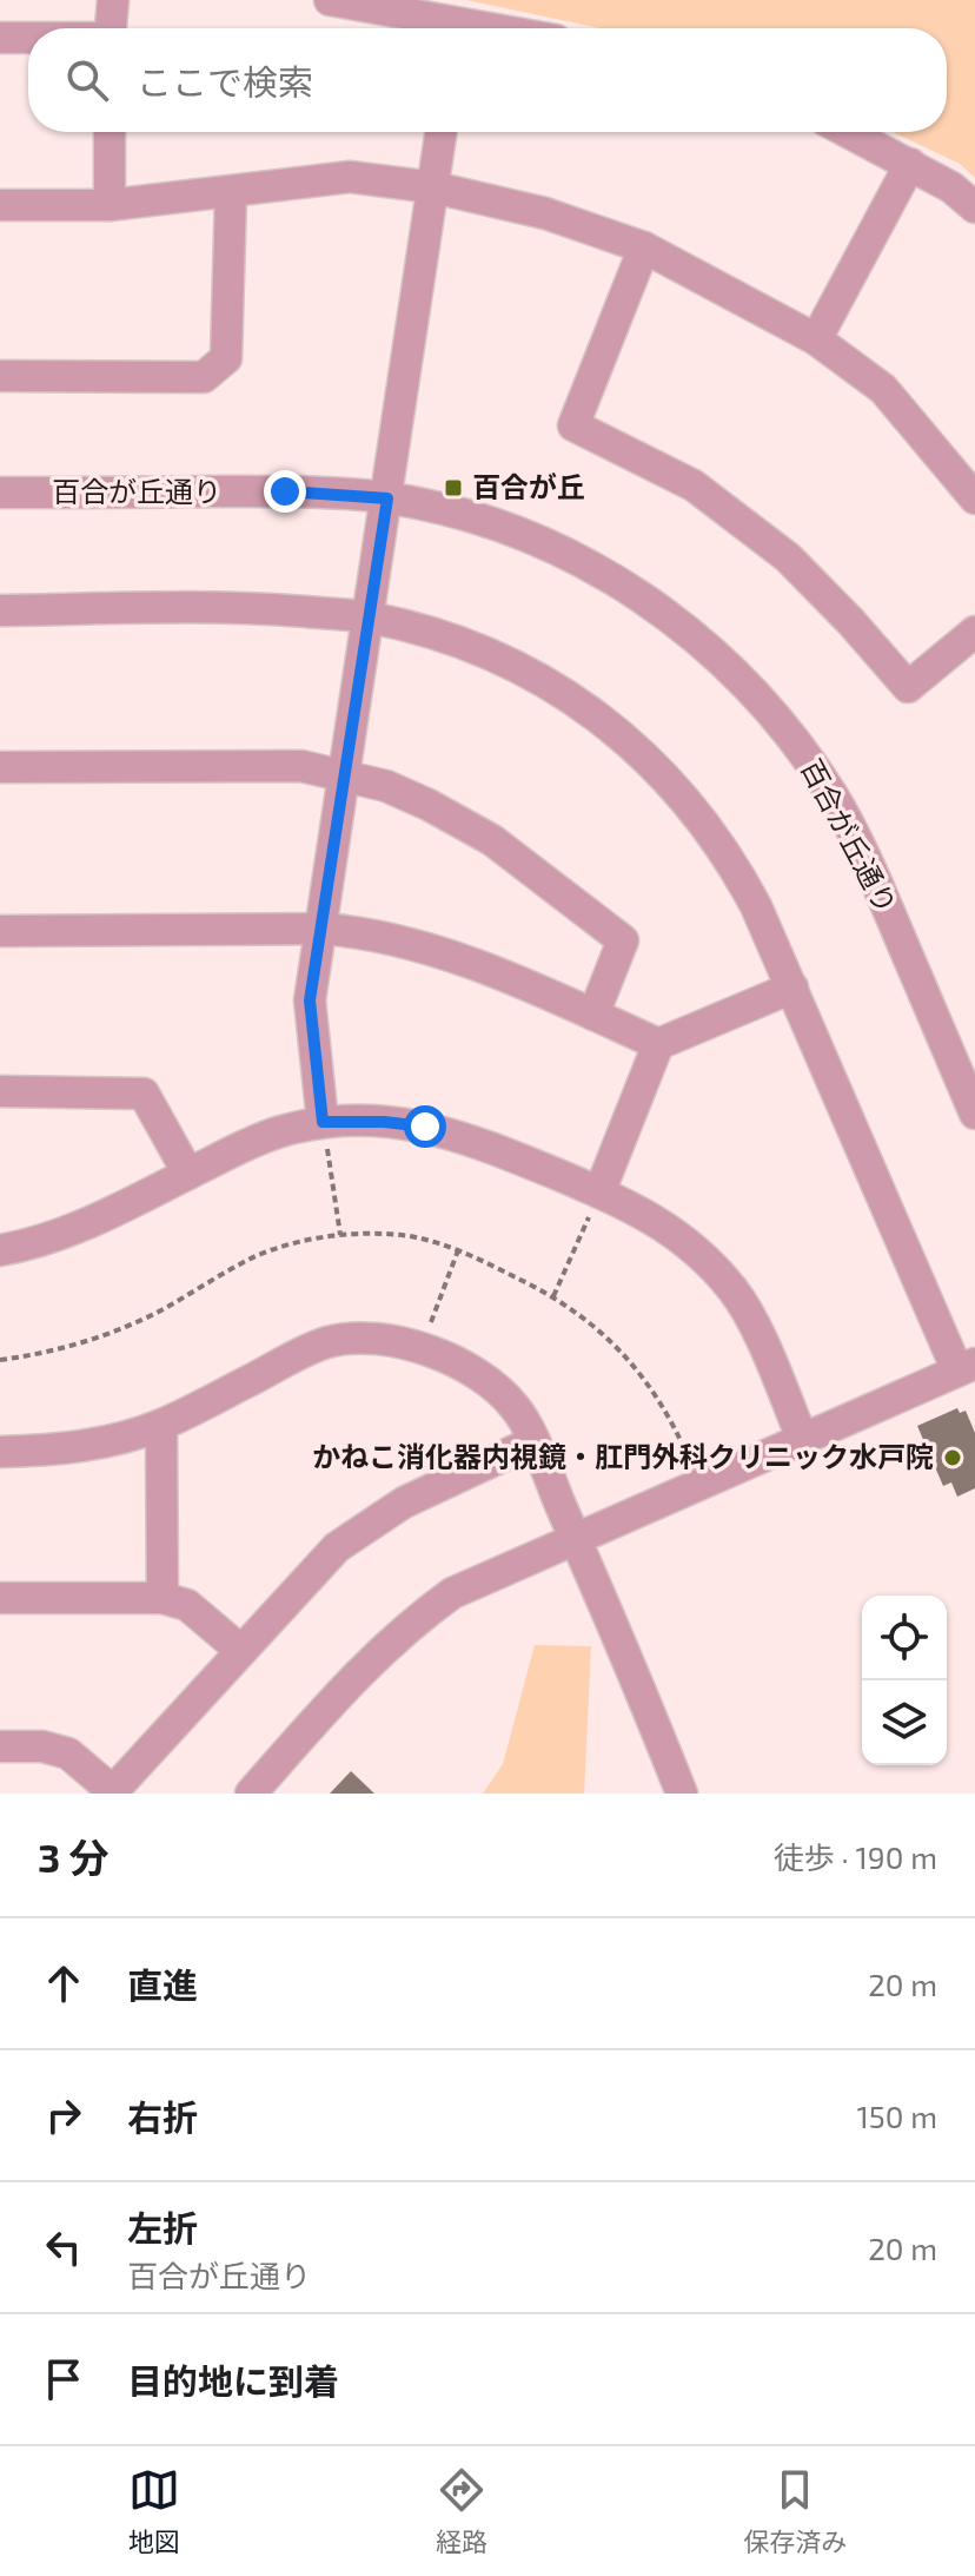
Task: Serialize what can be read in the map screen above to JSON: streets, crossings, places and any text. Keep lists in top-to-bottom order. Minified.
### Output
{"streets":{"street":["百合が丘通り"]},"places":{"transit":["百合が丘"],"other":["かねこ消化器内視鏡・肛門外科クリニック水戸院"]},"page":{"search":"ここで検索","heading":["3 分","徒歩 · 190 m"],"list":[["直進","20 m"],["右折","150 m"],["左折","百合が丘通り","20 m"],"目的地に到着"],"nav":["地図","経路","保存済み"]}}
